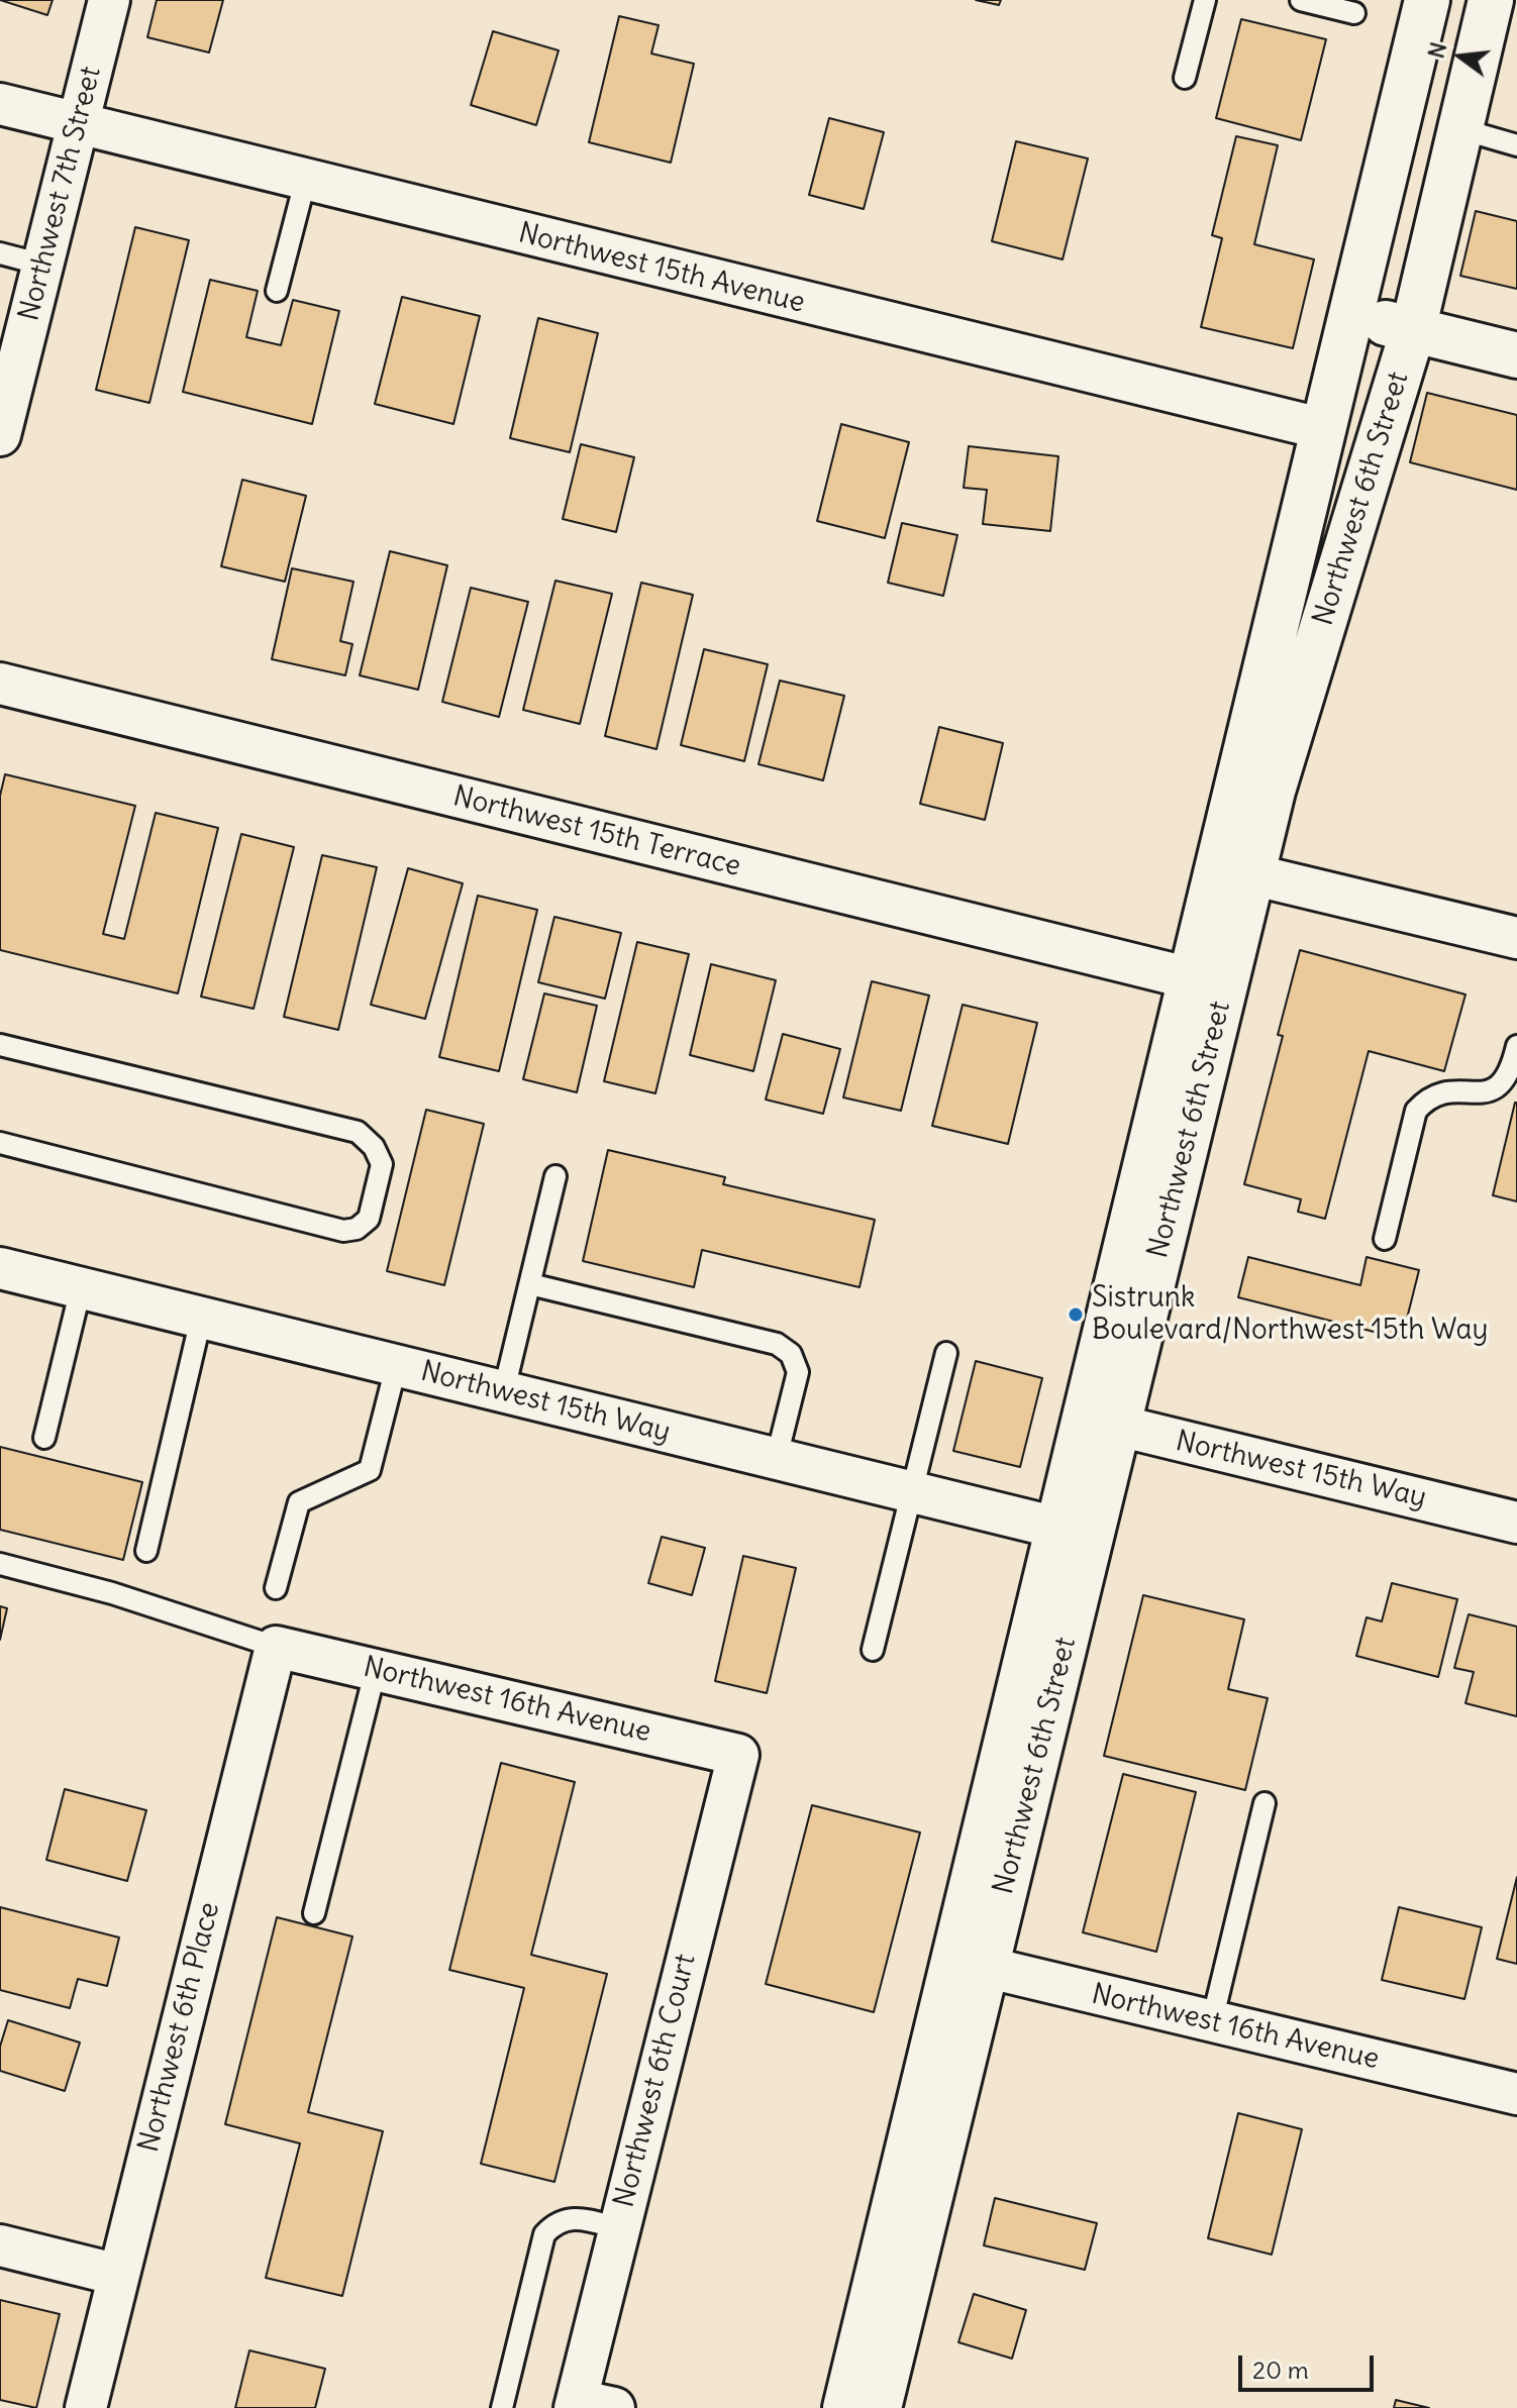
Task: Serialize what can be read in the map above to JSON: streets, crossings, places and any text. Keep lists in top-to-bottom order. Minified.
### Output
{"streets":{"street":["Northwest 7th Street","Northwest 15th Avenue","Northwest 6th Street","Northwest 15th Terrace","Northwest 15th Way","Northwest 16th Avenue","Northwest 6th Place","Northwest 6th Court"]},"crossings":[["Northwest 7th Street","Northwest 15th Avenue"],["Northwest 15th Avenue","Northwest 6th Street"],["Northwest 6th Street","Northwest 15th Terrace"],["Northwest 6th Street","Northwest 15th Way"],["Northwest 6th Street","Northwest 16th Avenue"],["Northwest 16th Avenue","Northwest 6th Place"],["Northwest 16th Avenue","Northwest 6th Court"]],"places":["Sistrunk Boulevard/Northwest 15th Way"],"scale_bar":"20 m","north":"left"}
